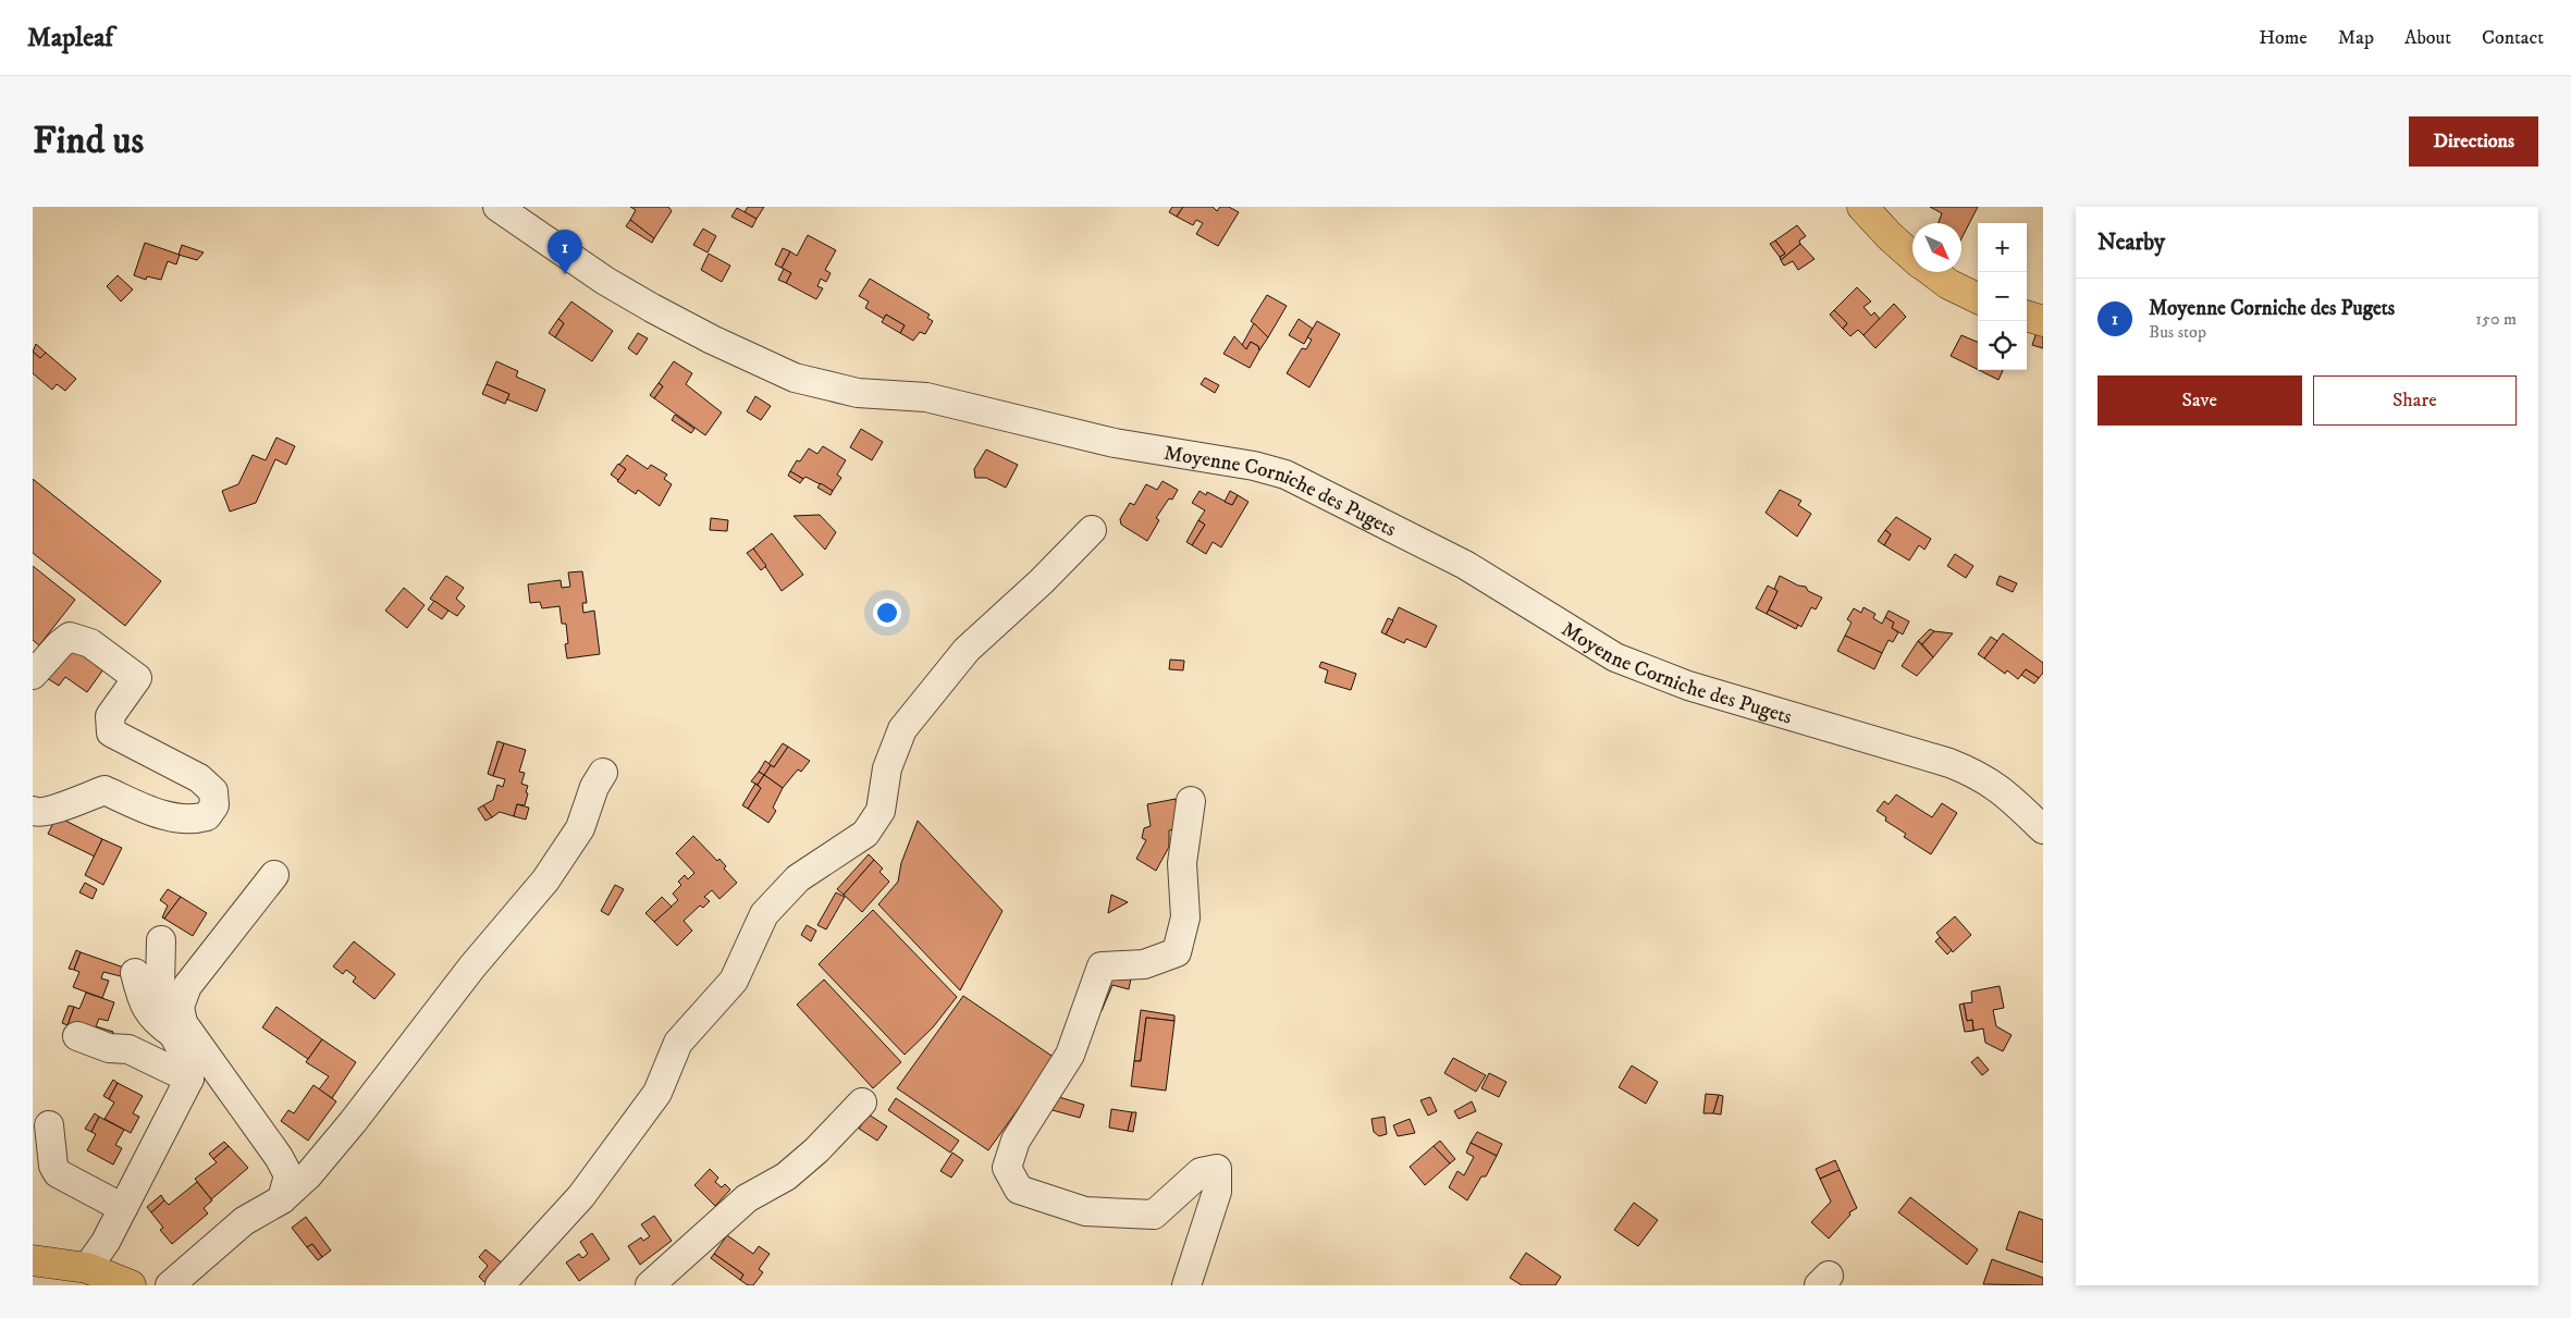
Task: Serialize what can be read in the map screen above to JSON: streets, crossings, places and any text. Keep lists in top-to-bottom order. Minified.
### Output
{"streets":{"street":["Moyenne Corniche des Pugets"]},"north":"bottom right","page":{"header":"Mapleaf","nav":["Home","Map","About","Contact"],"buttons":["Directions",["Save","Share"]],"title":"Find us","heading":"Nearby","map_buttons":["+","−"],"pins":"1","list":[{"mark":"1","name":"Moyenne Corniche des Pugets","note":"Bus stop","value":"150 m"}]}}
